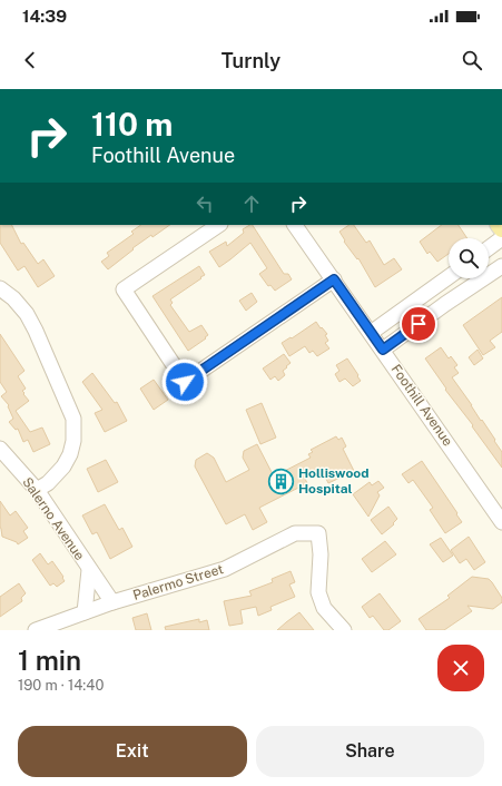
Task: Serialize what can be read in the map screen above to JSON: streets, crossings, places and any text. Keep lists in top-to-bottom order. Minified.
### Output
{"streets":{"street":["Foothill Avenue","Salerno Avenue","Palermo Street"]},"crossings":[["Salerno Avenue","Palermo Street"]],"places":{"building":["Holliswood Hospital"]},"page":{"status":"14:39","header":"Turnly","turn":["110 m","Foothill Avenue"],"heading":["1 min","190 m · 14:40"],"buttons":["Exit","Share"]}}
